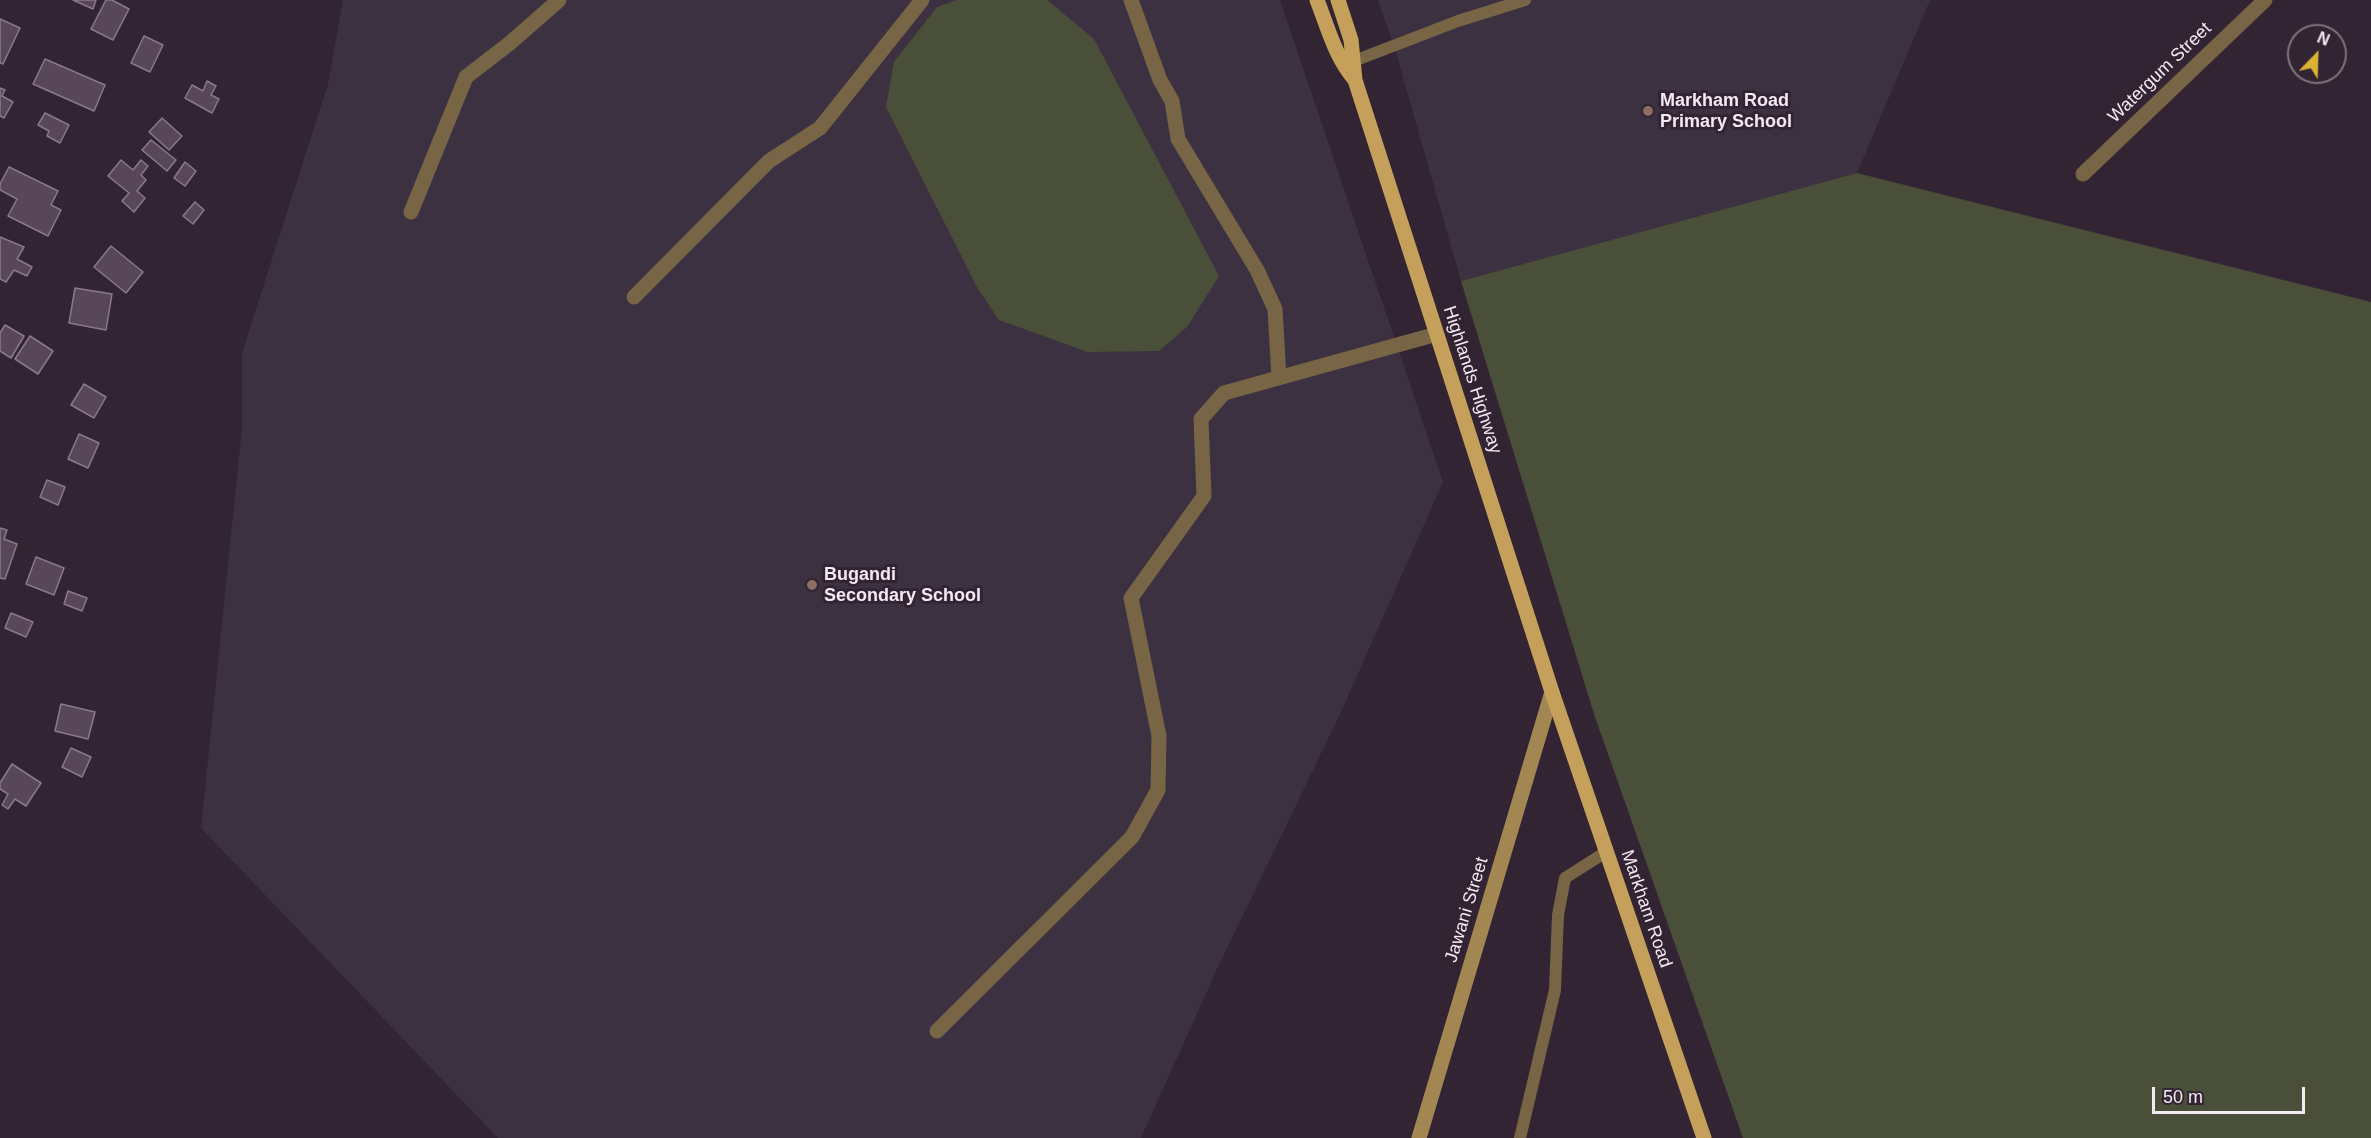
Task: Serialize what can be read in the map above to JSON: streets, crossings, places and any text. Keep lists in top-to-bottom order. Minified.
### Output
{"streets":{"main road":["Highlands Highway","Markham Road"],"street":["Watergum Street","Jawani Street"]},"crossings":[["Highlands Highway","Markham Road"],["Highlands Highway","Jawani Street"],["Markham Road","Jawani Street"]],"places":["Markham Road Primary School","Bugandi Secondary School"],"scale_bar":"50 m","north":"top right"}
